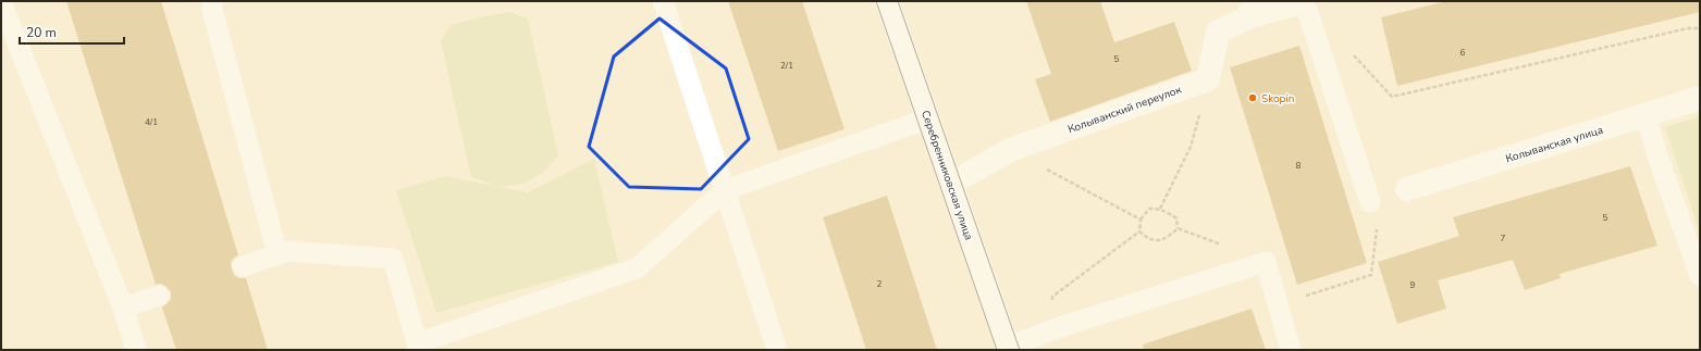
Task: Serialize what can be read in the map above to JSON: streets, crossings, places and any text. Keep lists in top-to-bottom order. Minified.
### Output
{"streets":{"street":["Колыванский переулок","Колыванская улица","Серебренниковская улица"]},"crossings":[["Колыванский переулок","Серебренниковская улица"]],"places":["Skopin"],"house_numbers":["6","5","2/1","4/1","8","5","7","2","9"],"scale_bar":"20 m"}
